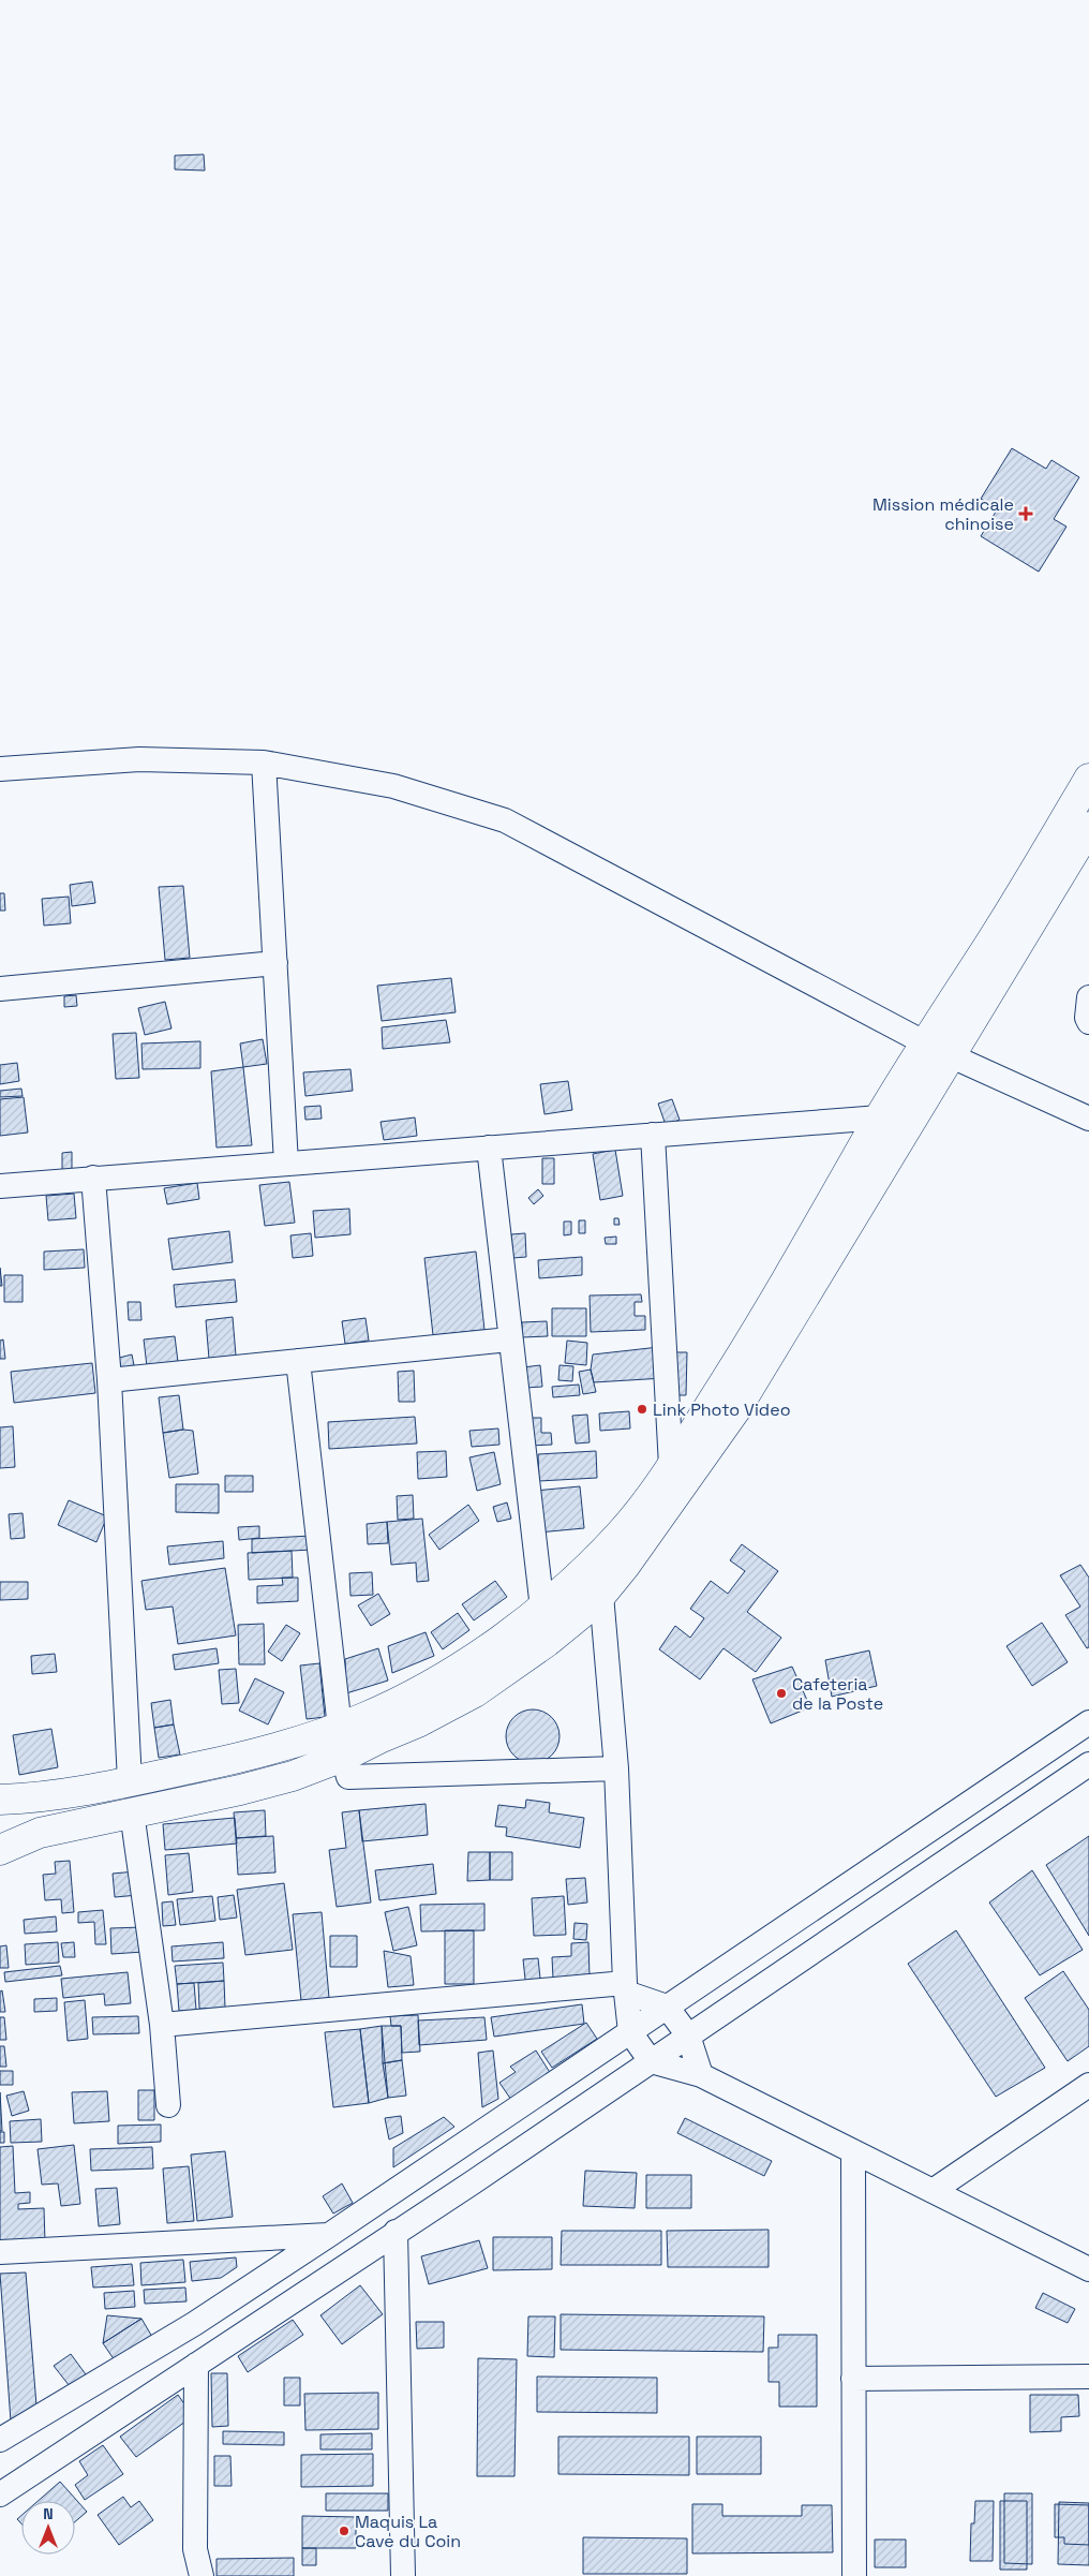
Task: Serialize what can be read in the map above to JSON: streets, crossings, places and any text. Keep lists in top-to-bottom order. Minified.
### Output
{"places":{"health":["Mission médicale chinoise"],"other":["Link Photo Video","Cafeteria de la Poste","Maquis La Cave du Coin"]},"north":"top"}
